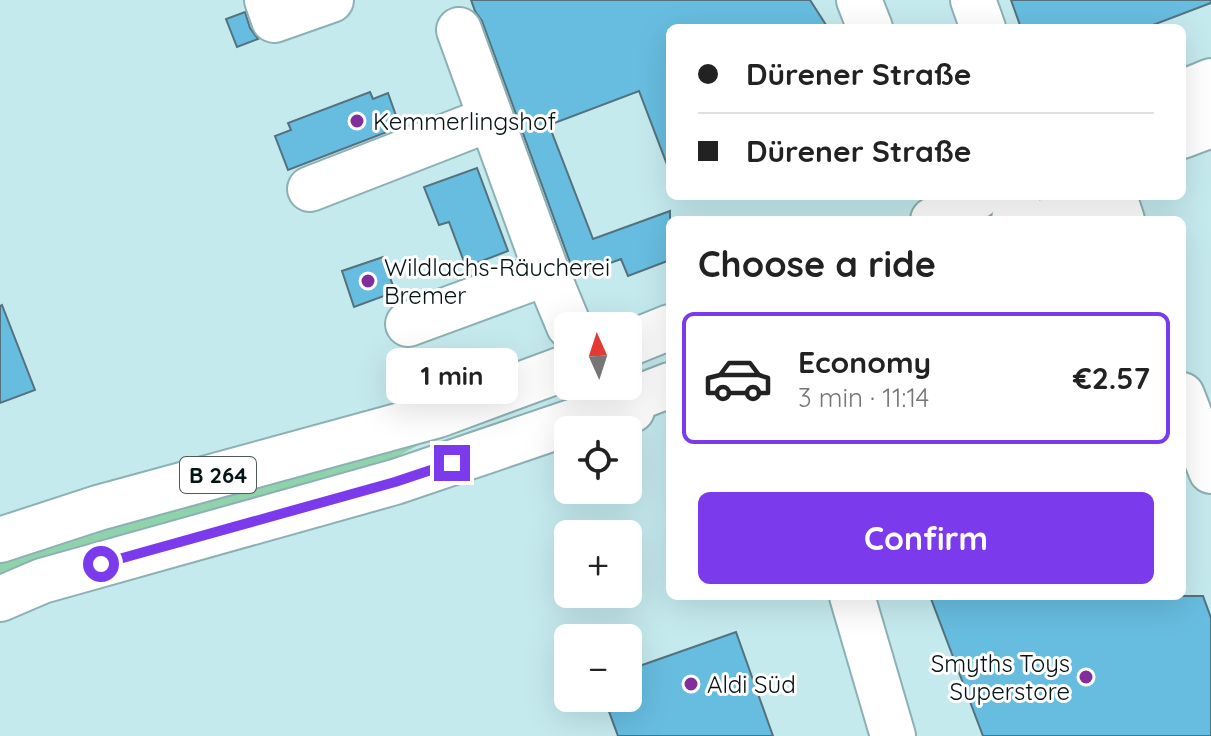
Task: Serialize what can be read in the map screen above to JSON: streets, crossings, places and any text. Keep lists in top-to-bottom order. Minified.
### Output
{"streets":{"main road":["B 264"]},"places":["Kemmerlingshof","Wildlachs-Räucherei Bremer","Smyths Toys Superstore","Aldi Süd"],"north":"top","page":{"banner":["Dürener Straße","Dürener Straße"],"heading":"Choose a ride","map_buttons":["+","−"],"list":[{"name":"Economy","note":"3 min · 11:14","value":"€2.57"}],"bubble":"1 min","buttons":"Confirm"}}
